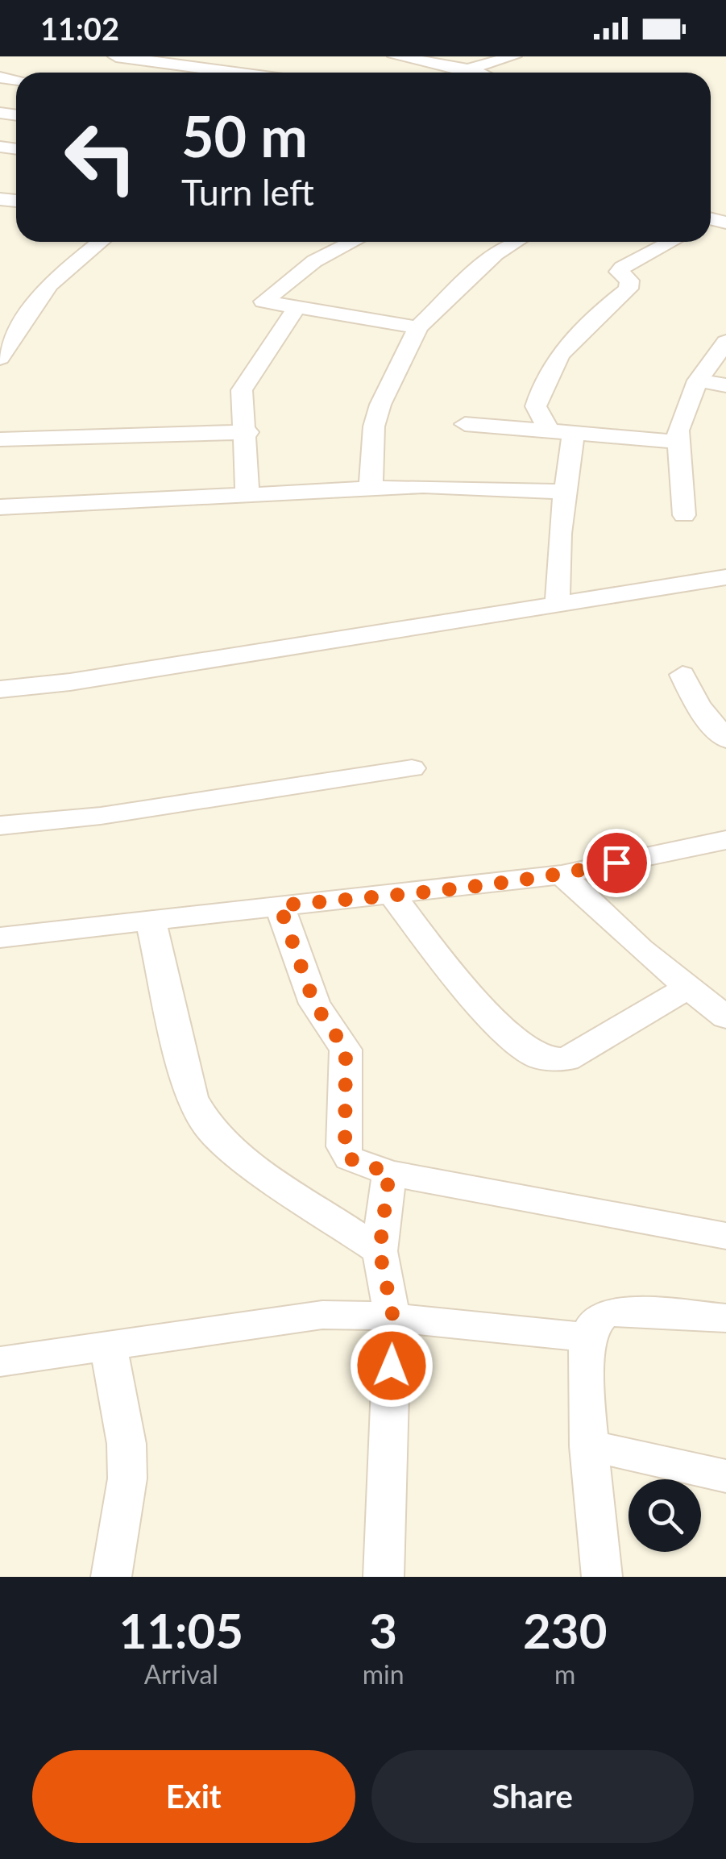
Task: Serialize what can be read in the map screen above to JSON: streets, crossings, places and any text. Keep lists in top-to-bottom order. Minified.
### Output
{"page":{"status":"11:02","turn":["50 m","Turn left"],"eta":["11:05","Arrival","3","min","230","m"],"buttons":["Exit","Share"]}}
